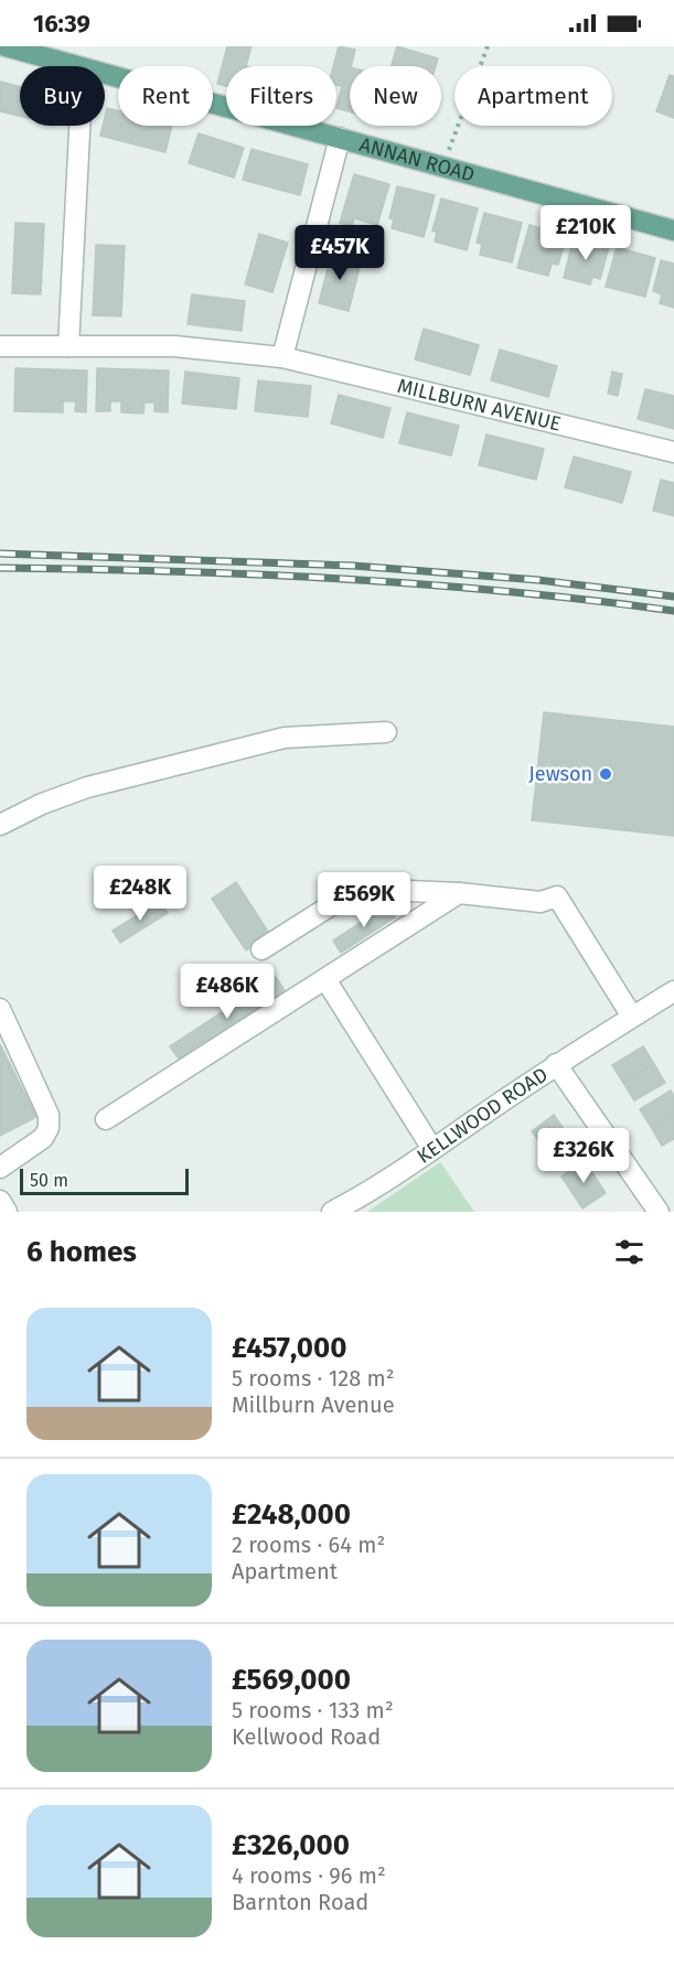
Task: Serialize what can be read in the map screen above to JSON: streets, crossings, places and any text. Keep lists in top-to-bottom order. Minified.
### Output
{"streets":{"main road":["ANNAN ROAD"],"street":["MILLBURN AVENUE","KELLWOOD ROAD"]},"places":["Jewson"],"scale_bar":"50 m","page":{"status":"16:39","chip":["Buy","Rent","Filters","New","Apartment"],"price":["£210K","£457K","£248K","£569K","£486K","£326K"],"scale":"50 m","heading":"6 homes","list":[{"name":"£457,000","note":"5 rooms · 128 m² · Millburn Avenue"},{"name":"£248,000","note":"2 rooms · 64 m² · Apartment"},{"name":"£569,000","note":"5 rooms · 133 m² · Kellwood Road"},{"name":"£326,000","note":"4 rooms · 96 m² · Barnton Road"}]}}
